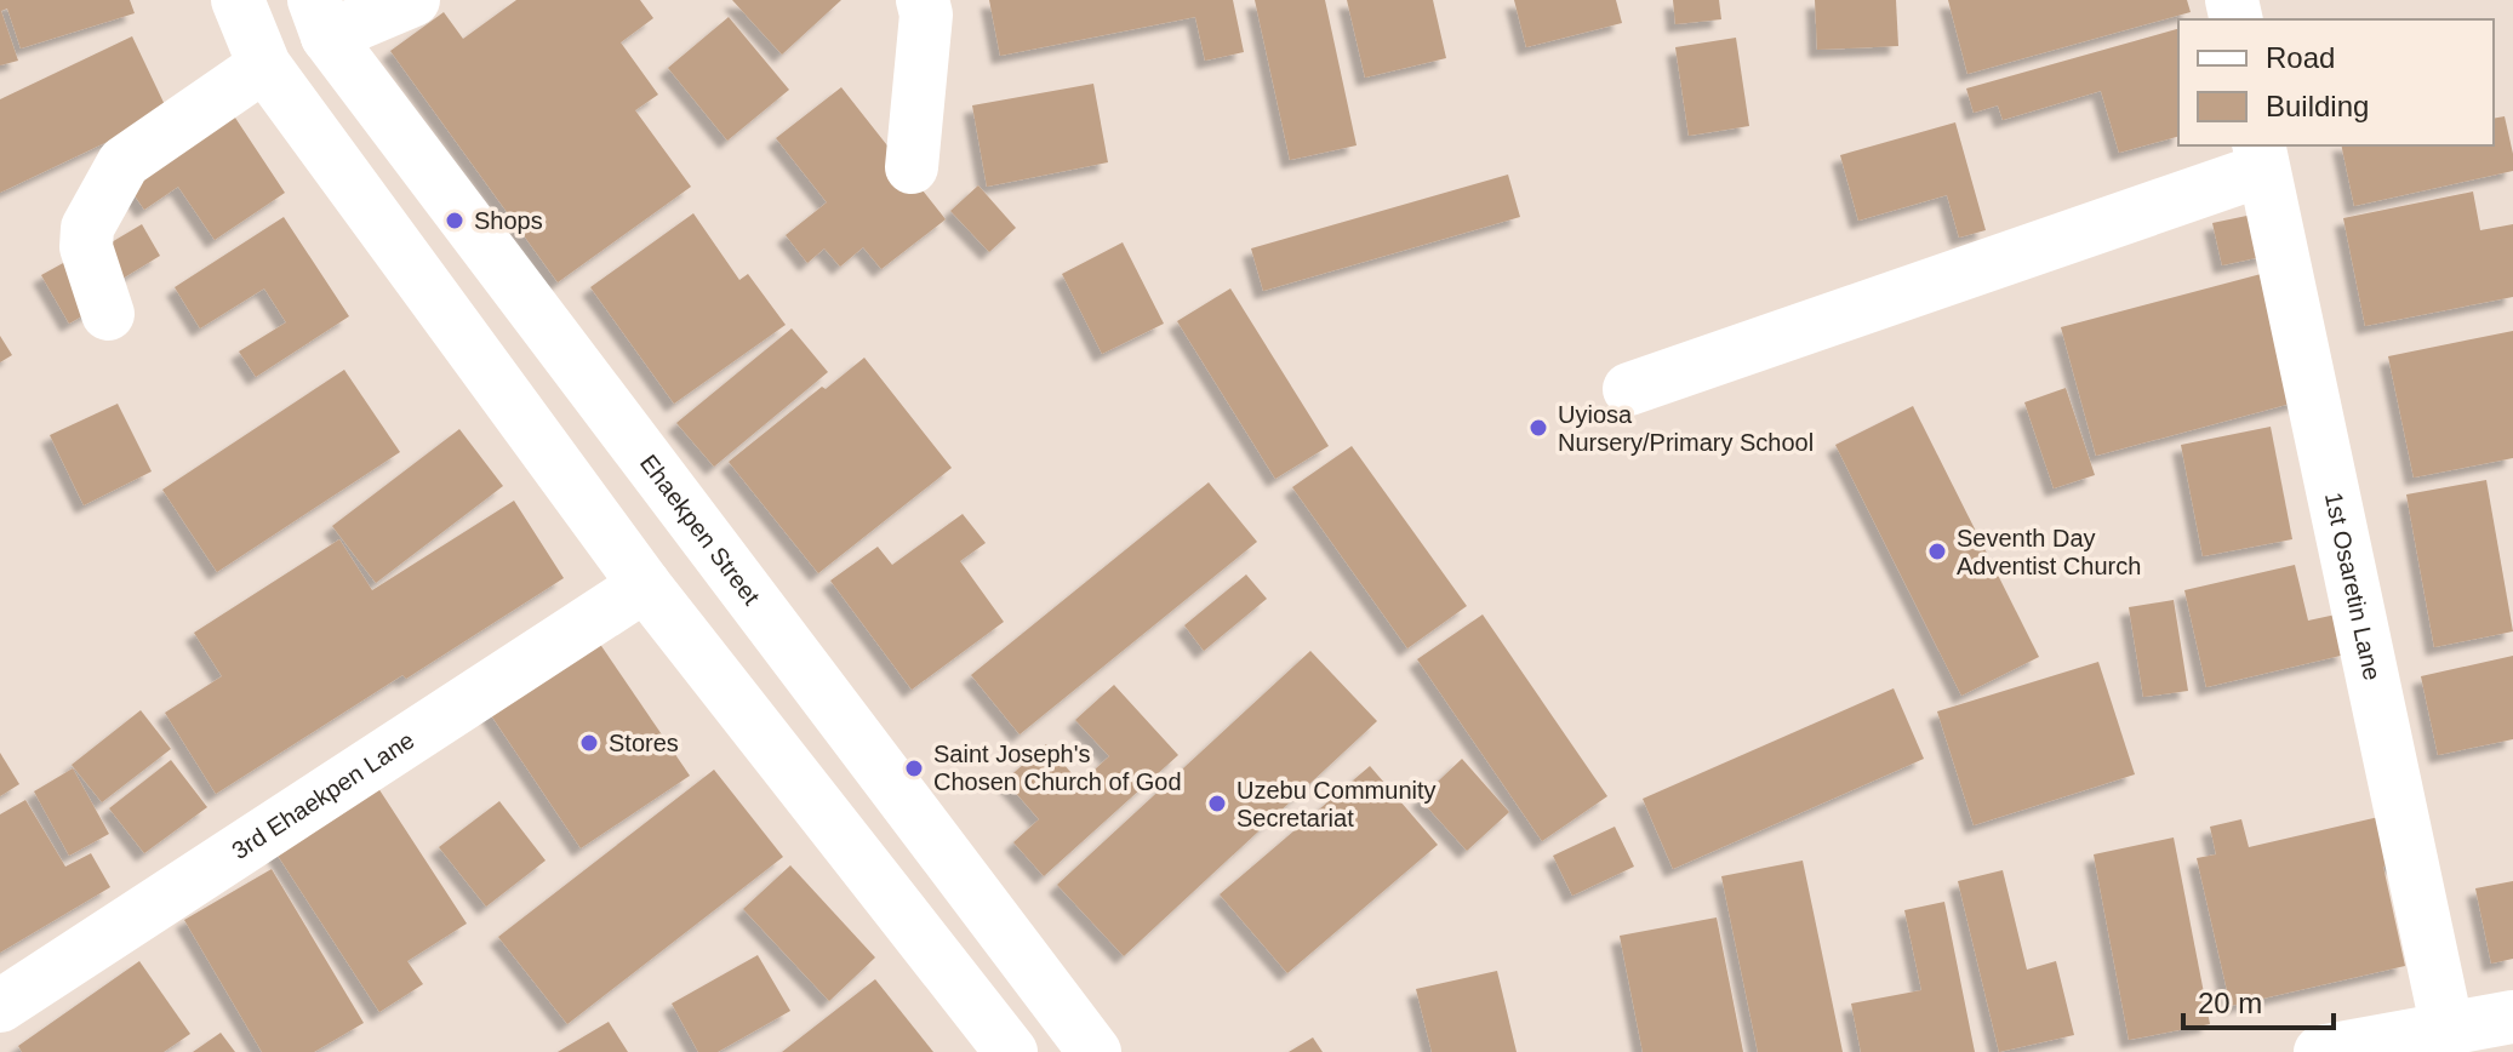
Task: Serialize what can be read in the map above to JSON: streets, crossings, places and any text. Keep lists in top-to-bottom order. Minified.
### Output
{"streets":{"street":["Ehaekpen Street","1st Osaretin Lane","3rd Ehaekpen Lane"]},"places":["Shops","Uyiosa Nursery/Primary School","Seventh Day Adventist Church","Stores","Saint Joseph's Chosen Church of God","Uzebu Community Secretariat"],"legend":["Road","Building"],"scale_bar":"20 m"}
